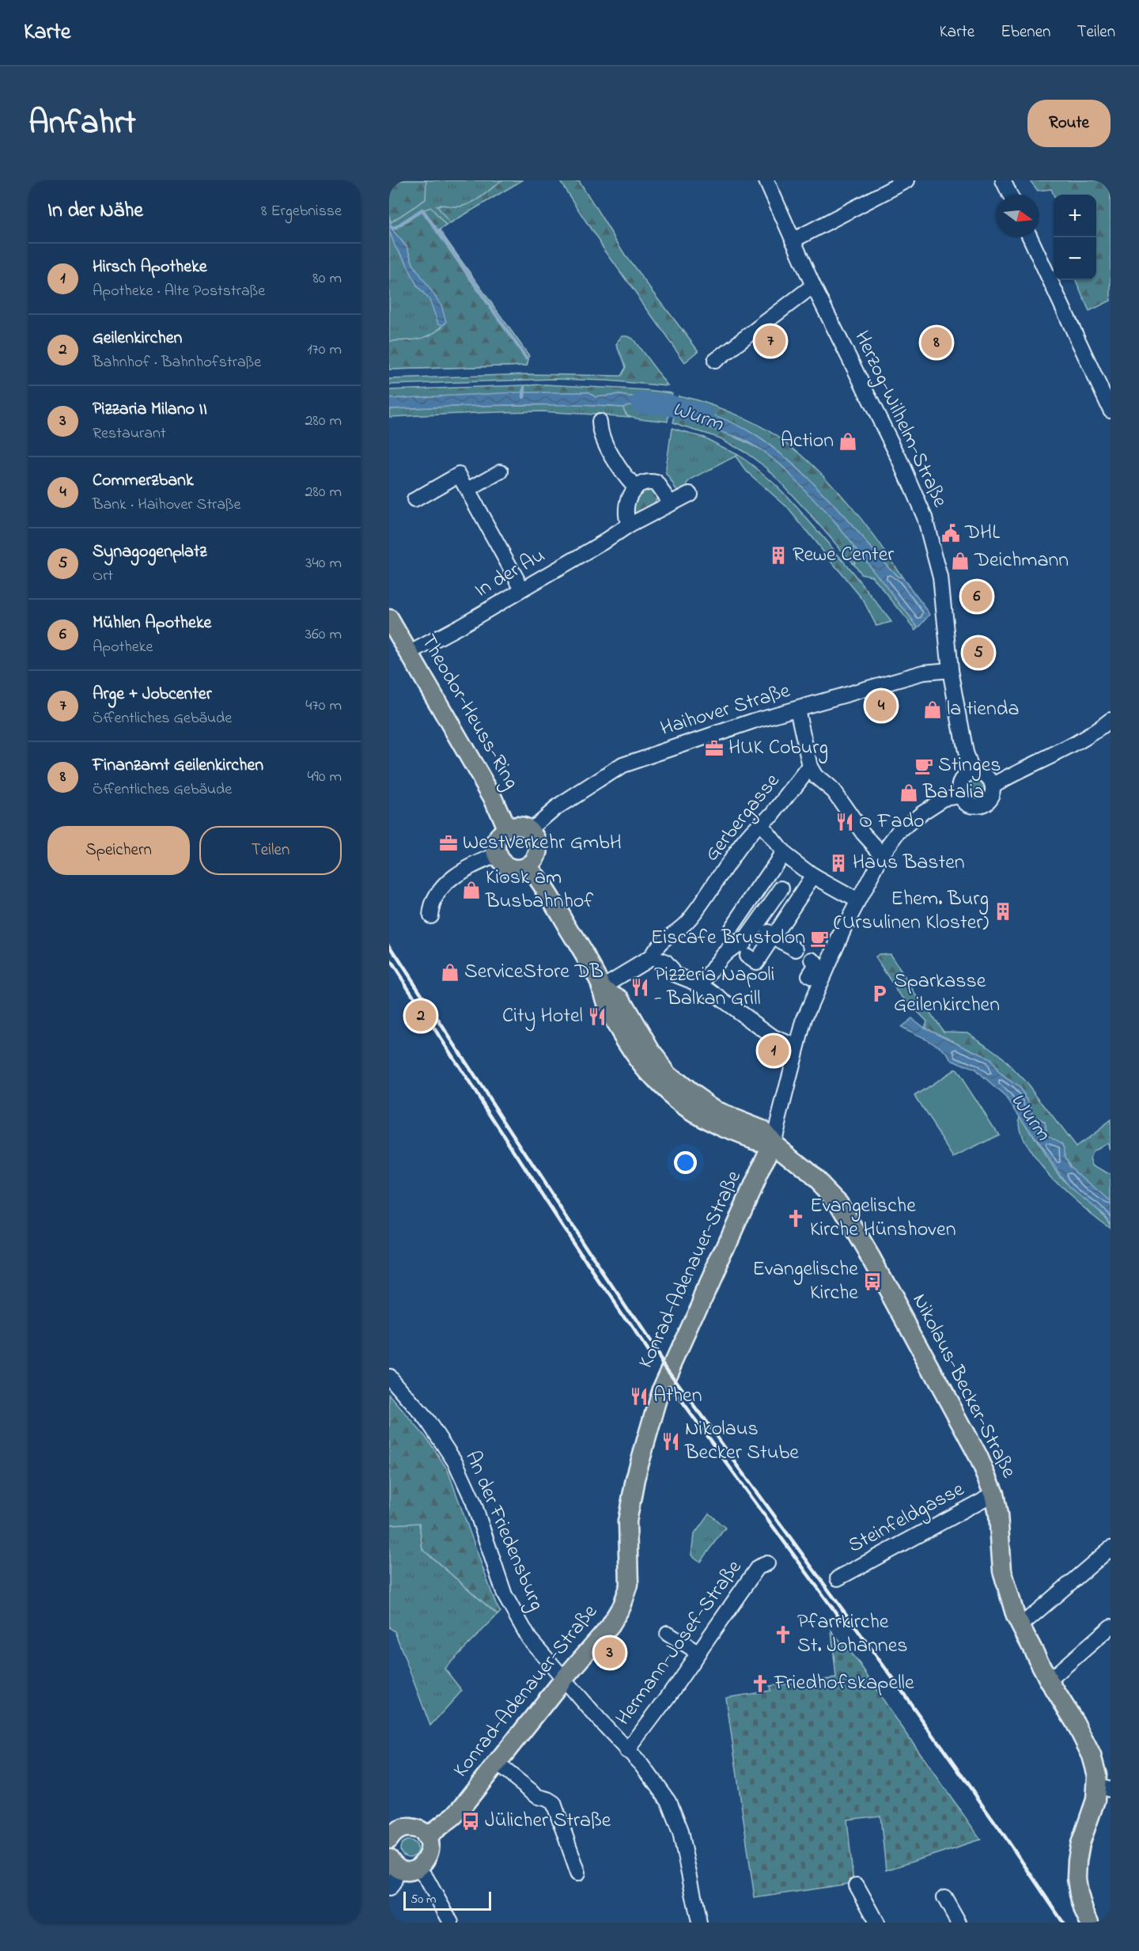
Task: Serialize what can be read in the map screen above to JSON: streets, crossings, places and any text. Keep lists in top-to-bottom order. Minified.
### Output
{"streets":{"main road":["Theodor-Heuss-Ring","Konrad-Adenauer-Straße","Nikolaus-Becker-Straße"],"street":["Herzog-Wilhelm-Straße","In der Au","Haihover Straße","Gerbergasse","Steinfeldgasse","An der Friedensburg","Hermann-Josef-Straße"]},"crossings":[["Herzog-Wilhelm-Straße","Haihover Straße"],["Herzog-Wilhelm-Straße","Konrad-Adenauer-Straße"],["In der Au","Theodor-Heuss-Ring"],["Haihover Straße","Theodor-Heuss-Ring"],["Konrad-Adenauer-Straße","Nikolaus-Becker-Straße"],["Konrad-Adenauer-Straße","An der Friedensburg"],["Nikolaus-Becker-Straße","Steinfeldgasse"],["An der Friedensburg","Hermann-Josef-Straße"]],"water":["Wurm"],"places":{"shop":["Action","Deichmann","la tienda","Batalia","Kiosk am Busbahnhof","ServiceStore DB"],"public building":["DHL"],"building":["Rewe Center","Haus Basten","Ehem. Burg (Ursulinen Kloster)"],"office":["HUK Coburg","WestVerkehr GmbH"],"cafe":["Stinges","Eiscafe Brustolon"],"restaurant":["O Fado","Pizzeria Napoli - Balkan Grill","City Hotel","Athen","Nikolaus Becker Stube"],"parking":["Sparkasse Geilenkirchen"],"church":["Evangelische Kirche Hünshoven","Pfarrkirche St. Johannes","Friedhofskapelle"],"bus stop":["Evangelische Kirche","Jülicher Straße"]},"scale_bar":"50 m","north":"right","page":{"header":"Karte","nav":["Karte","Ebenen","Teilen"],"title":"Anfahrt","buttons":["Route",["Speichern","Teilen"]],"heading":["In der Nähe","8 Ergebnisse"],"map_buttons":["+","−"],"list":[{"mark":"1","name":"Hirsch Apotheke","note":"Apotheke · Alte Poststraße","value":"80 m"},{"mark":"2","name":"Geilenkirchen","note":"Bahnhof · Bahnhofstraße","value":"170 m"},{"mark":"3","name":"Pizzaria Milano II","note":"Restaurant","value":"280 m"},{"mark":"4","name":"Commerzbank","note":"Bank · Haihover Straße","value":"280 m"},{"mark":"5","name":"Synagogenplatz","note":"Ort","value":"340 m"},{"mark":"6","name":"Mühlen Apotheke","note":"Apotheke","value":"360 m"},{"mark":"7","name":"Arge + Jobcenter","note":"Öffentliches Gebäude","value":"470 m"},{"mark":"8","name":"Finanzamt Geilenkirchen","note":"Öffentliches Gebäude","value":"490 m"}],"pins":["7","8","6","5","4","2","1","3"],"scale":"50 m"}}
